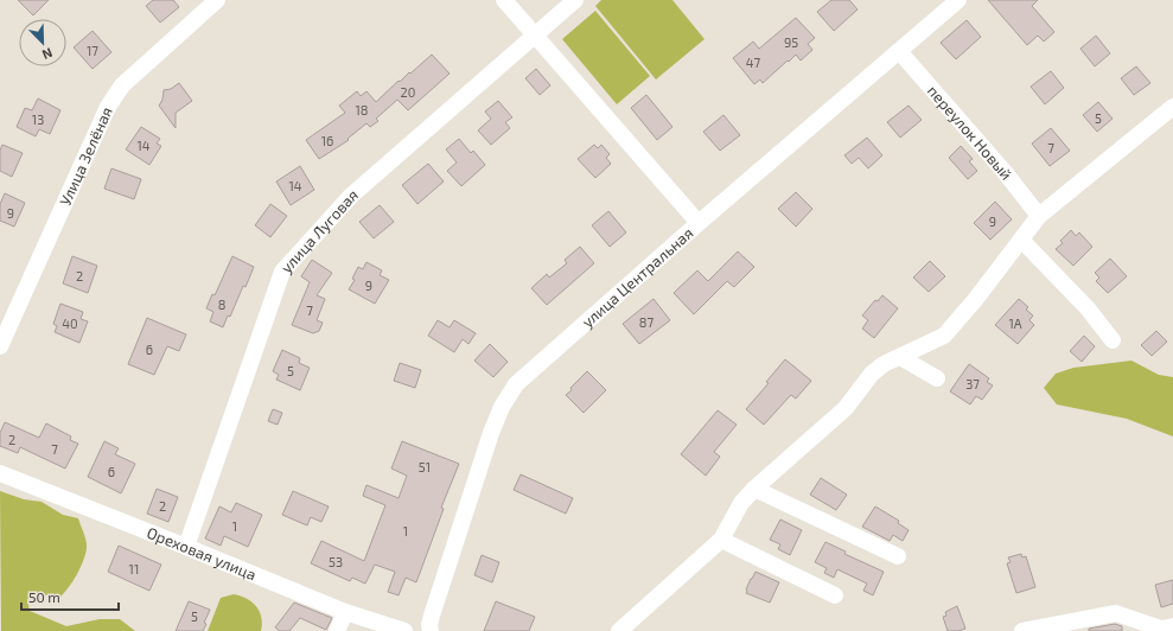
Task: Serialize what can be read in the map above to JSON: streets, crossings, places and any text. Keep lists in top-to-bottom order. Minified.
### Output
{"streets":{"street":["переулок Новый","Улица Зелёная","улица Луговая","улица Центральная","Ореховая улица"]},"crossings":[["переулок Новый","улица Центральная"],["улица Луговая","Ореховая улица"]],"house_numbers":["95","17","47","20","18","5","13","16","14","7","14","9","9","2","9","8","7","87","40","1А","6","5","37","2","7","51","6","2","1","1","53","11","5"],"scale_bar":"50 m","north":"bottom right"}
